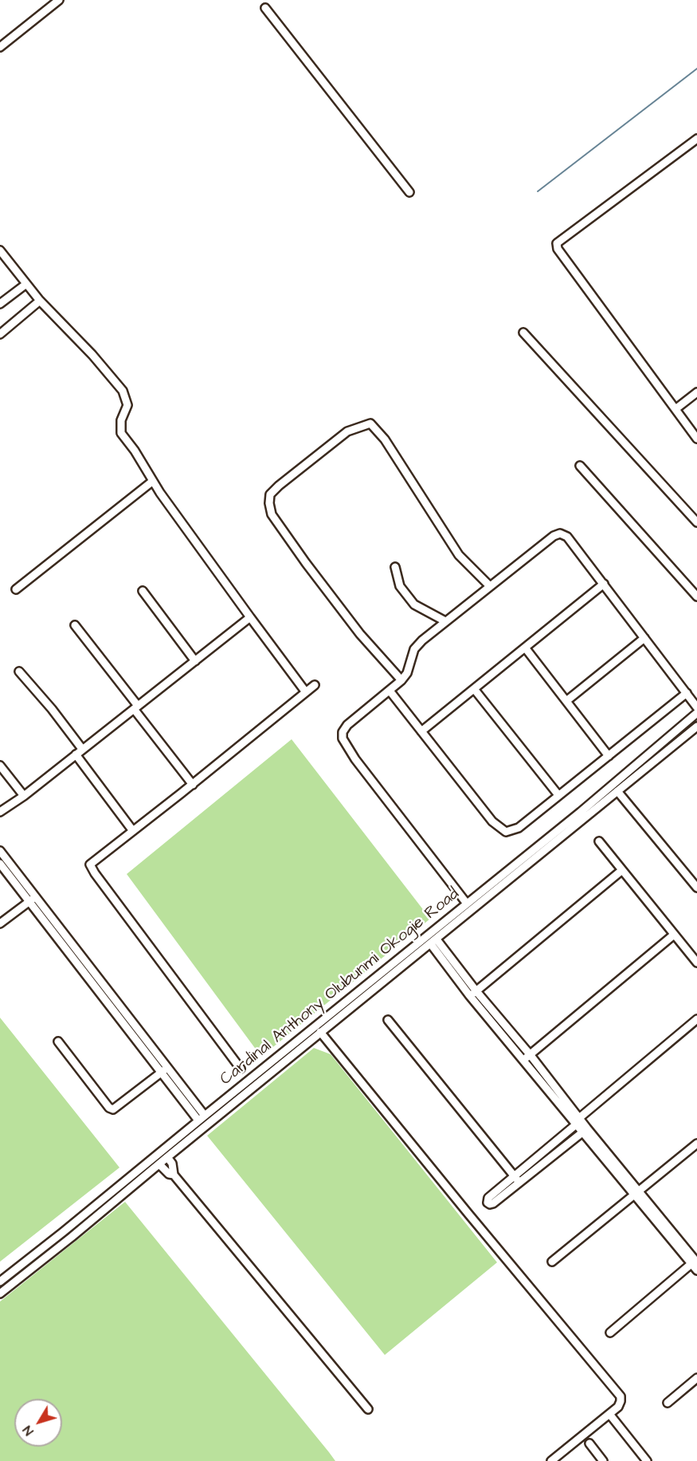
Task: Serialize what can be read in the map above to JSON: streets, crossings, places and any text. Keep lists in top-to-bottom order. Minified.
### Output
{"streets":{"street":["Cardinal Anthony Olubunmi Okogie Road"]},"north":"bottom left"}
